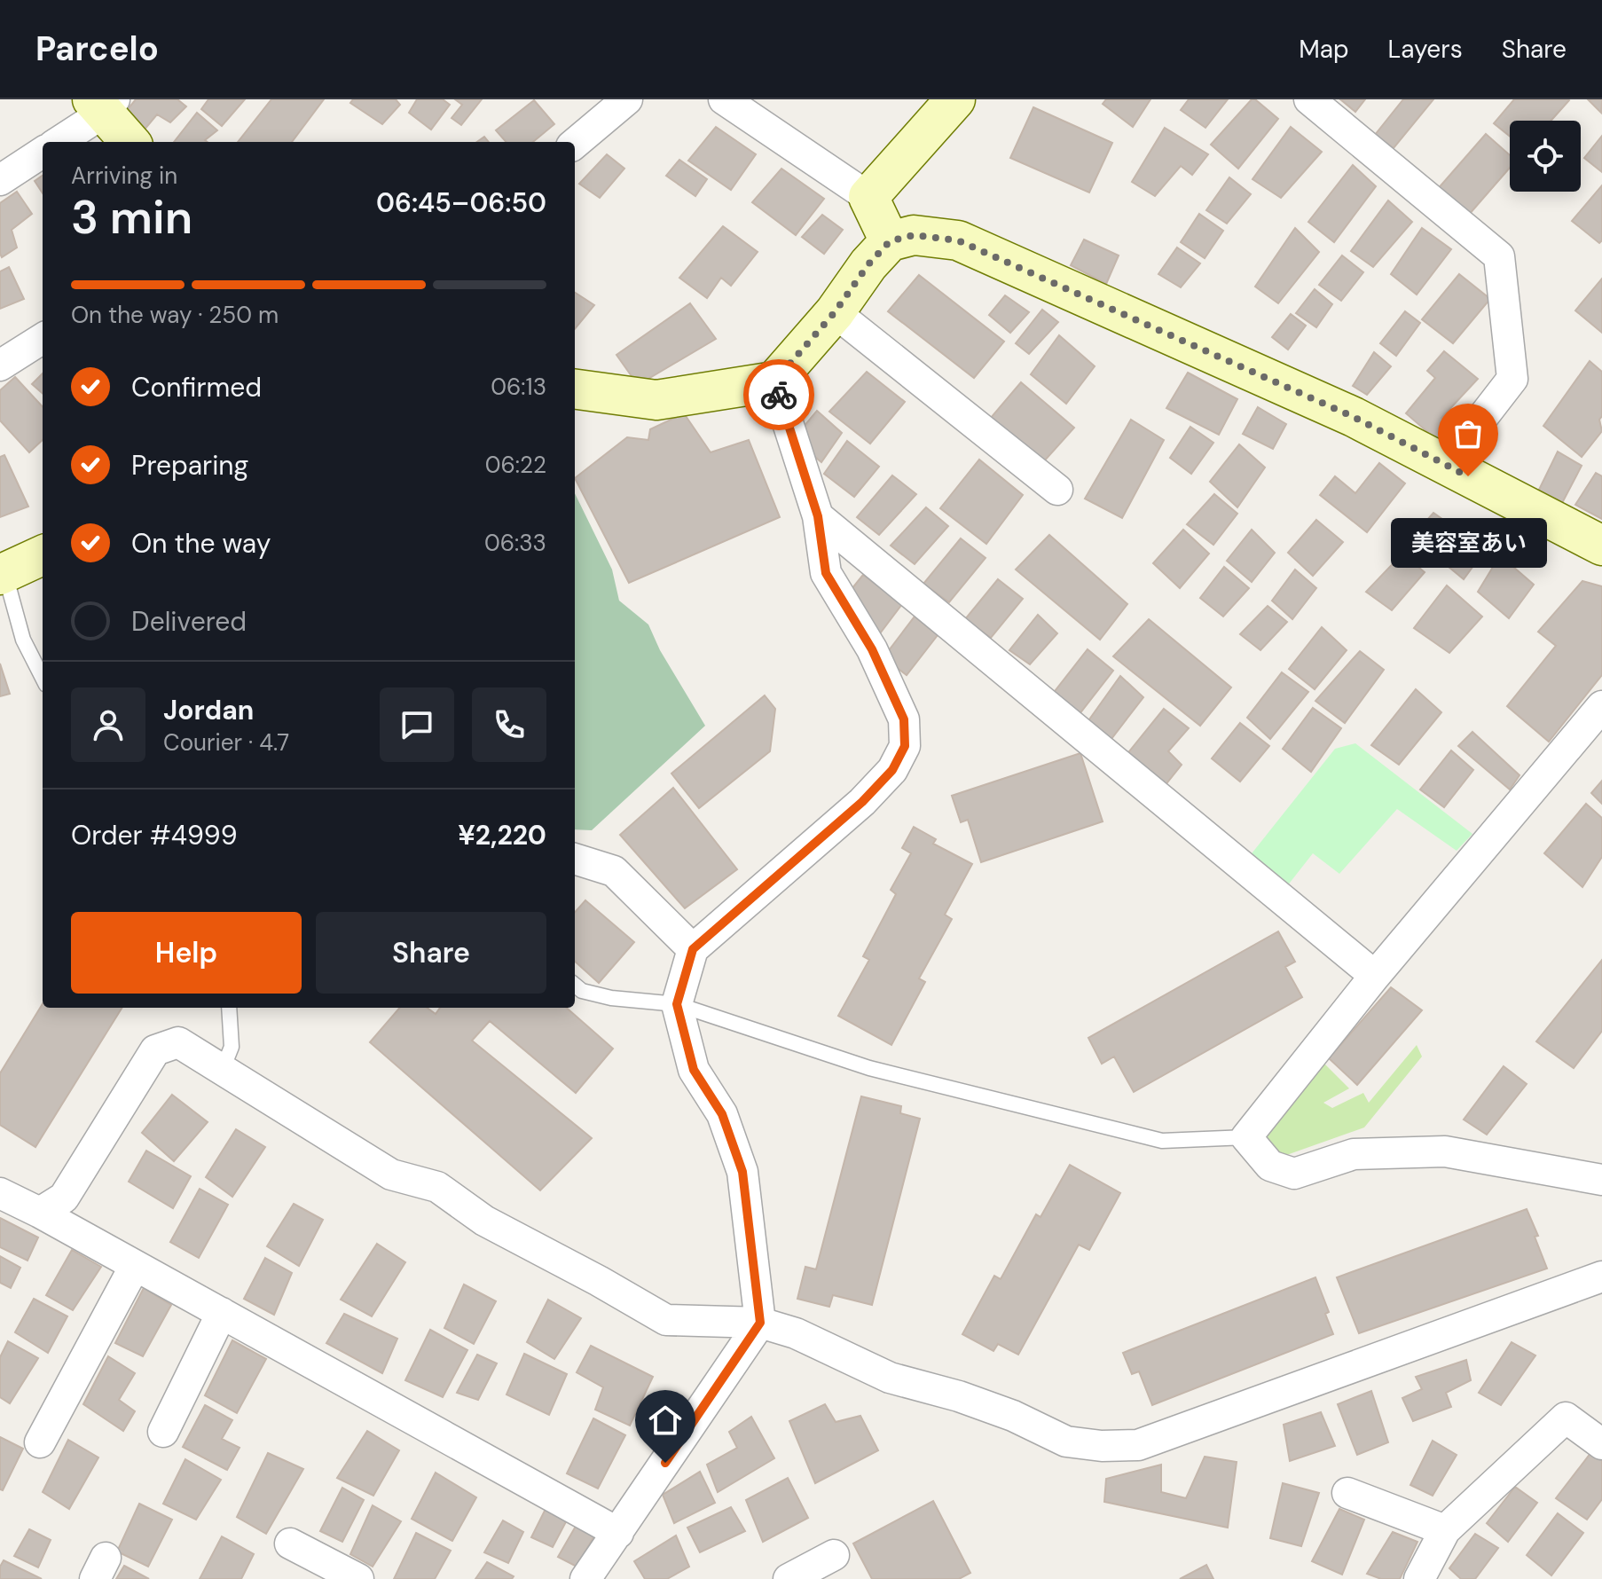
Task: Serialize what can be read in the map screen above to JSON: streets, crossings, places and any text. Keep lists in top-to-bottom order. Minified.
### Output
{"places":["美容室あい"],"page":{"header":"Parcelo","nav":["Map","Layers","Share"],"heading":["3 min","Arriving in","06:45–06:50"],"panel":["Jordan","Courier · 4.7","Order #4999","¥2,220"],"bar":"On the way · 250 m","list":[["Confirmed","06:13"],["Preparing","06:22"],["On the way","06:33"],"Delivered"],"bubble":"美容室あい","buttons":["Help","Share"]}}
